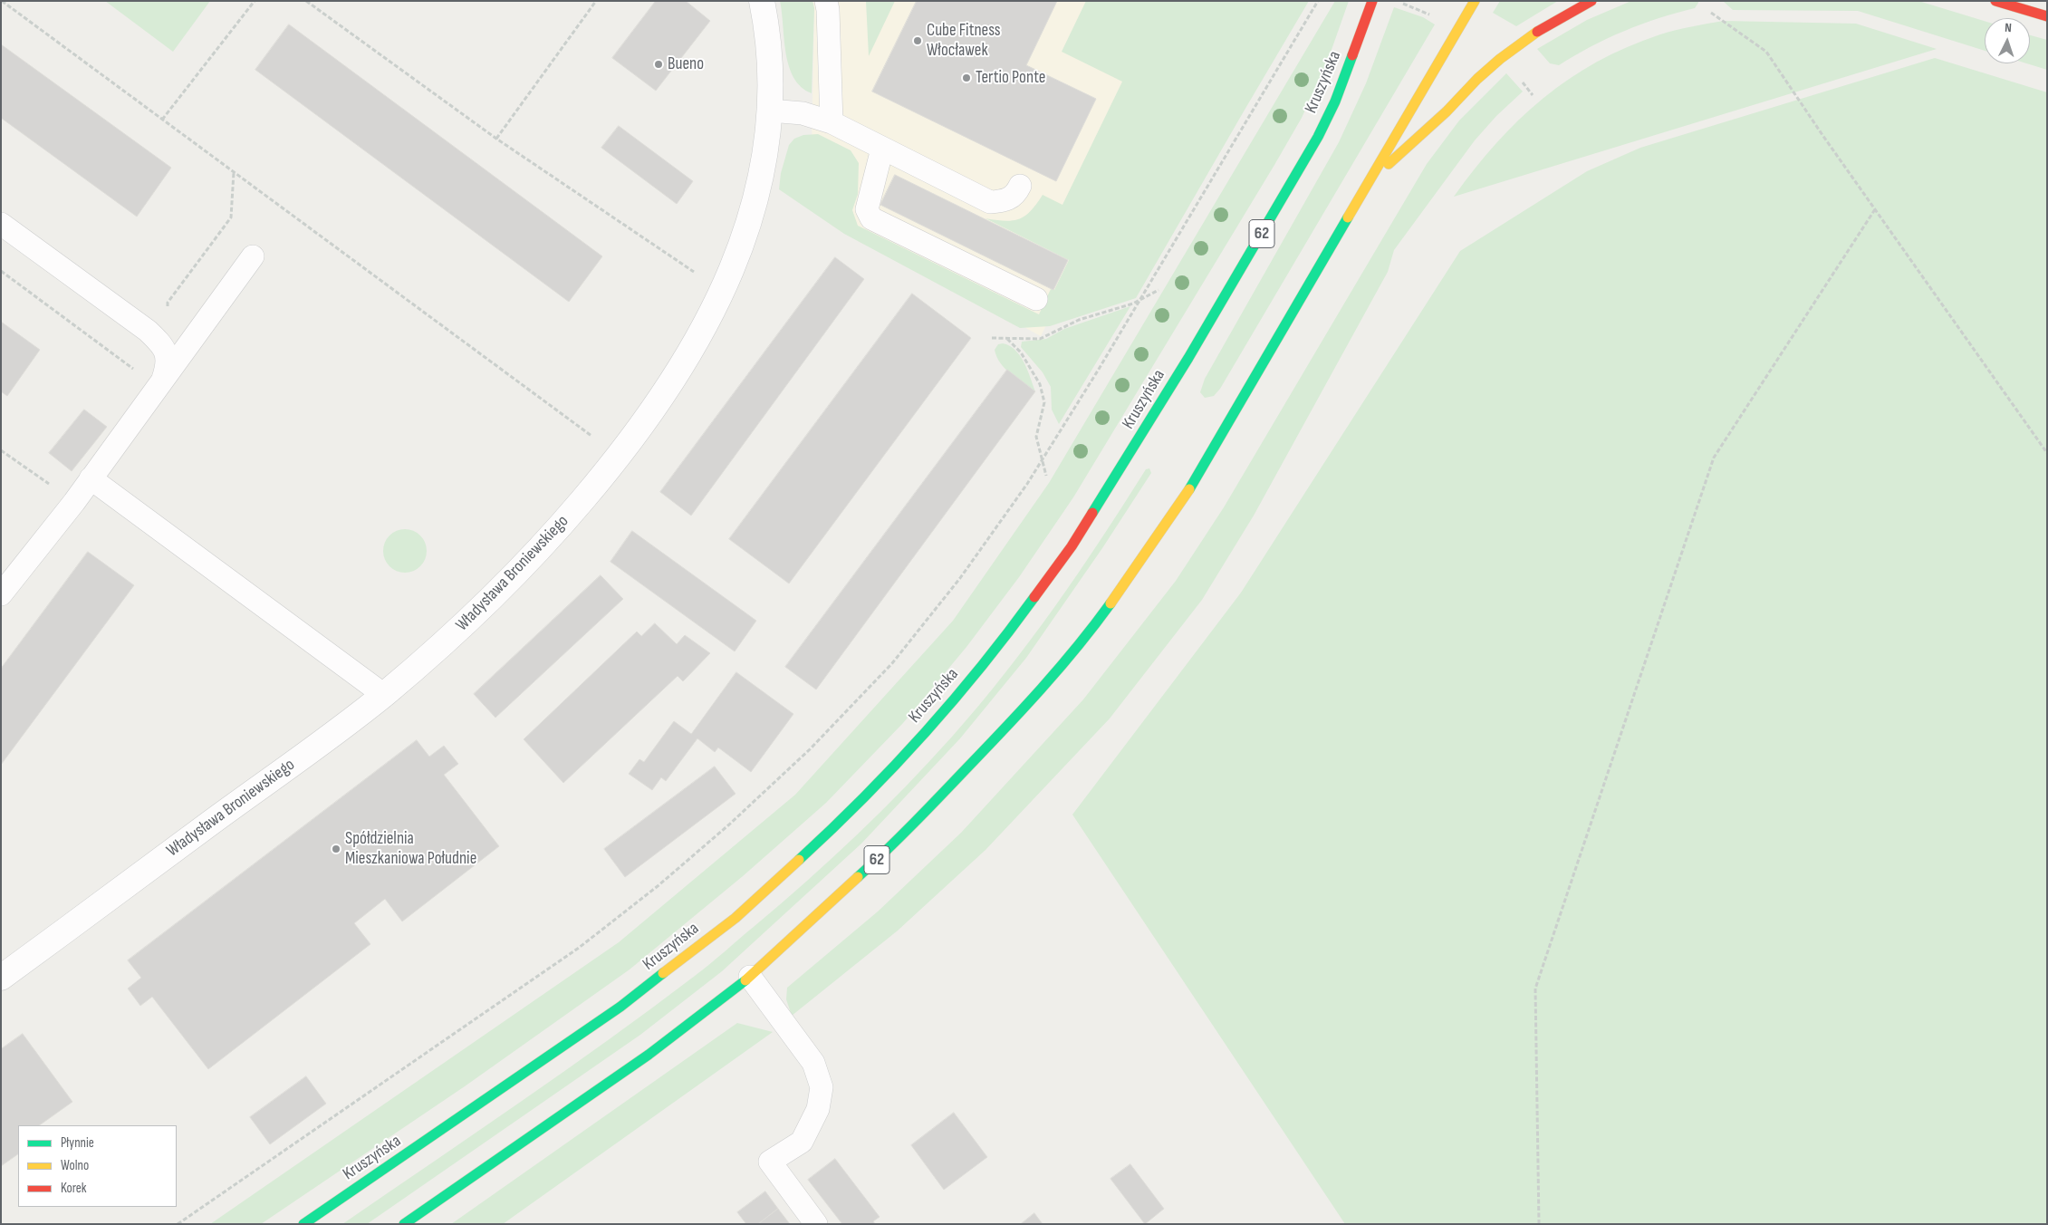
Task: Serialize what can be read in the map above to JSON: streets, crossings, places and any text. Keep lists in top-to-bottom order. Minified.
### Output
{"streets":{"main road":["Kruszyńska","62"],"street":["Władysława Broniewskiego"]},"places":["Cube Fitness Włocławek","Bueno","Tertio Ponte","Spółdzielnia Mieszkaniowa Południe"],"legend":["Płynnie","Wolno","Korek"],"north":"top"}
